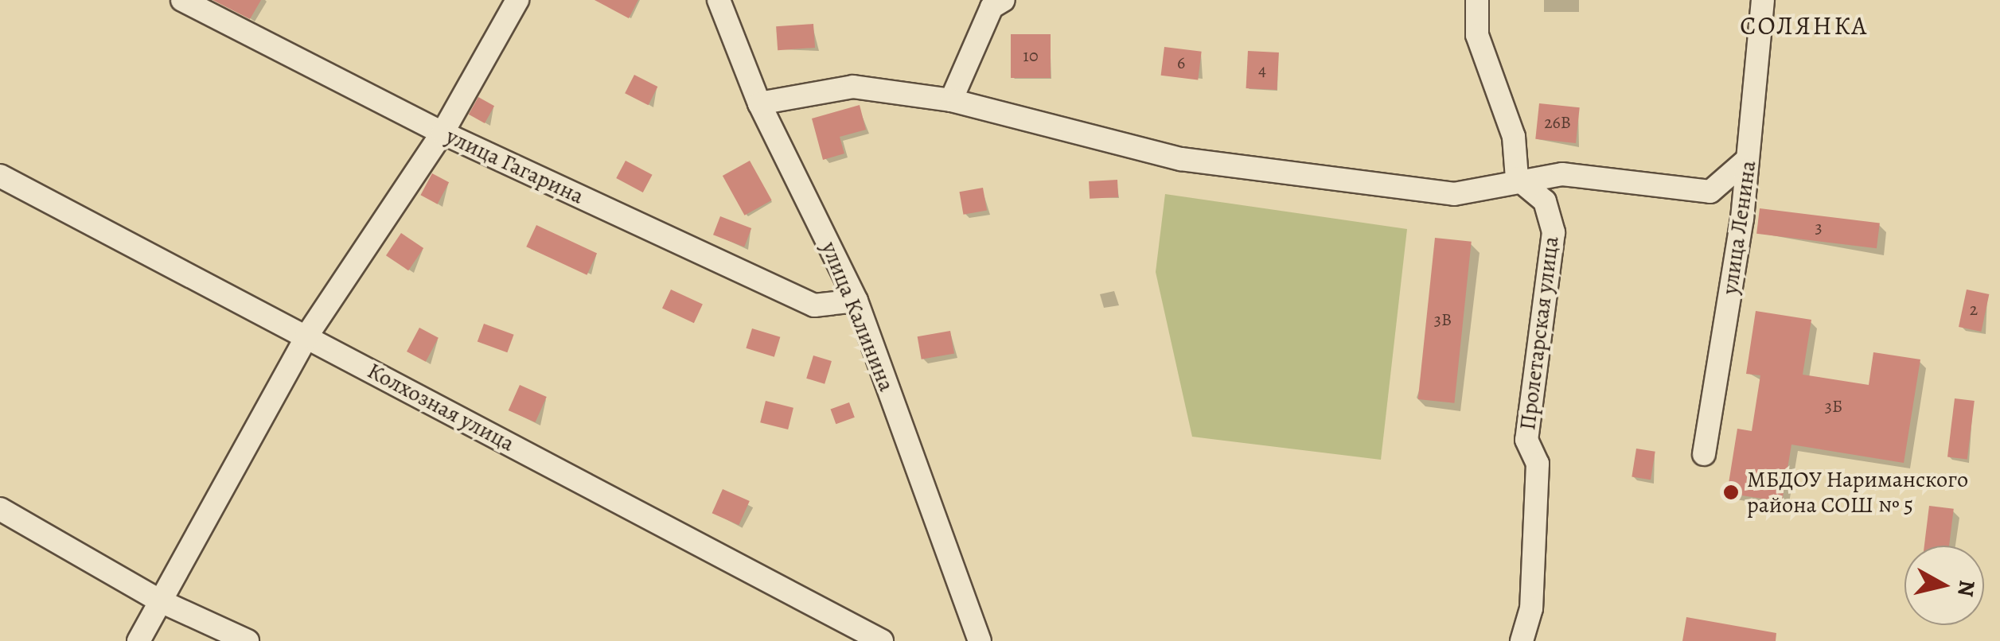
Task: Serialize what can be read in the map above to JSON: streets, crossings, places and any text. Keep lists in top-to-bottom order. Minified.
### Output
{"streets":{"street":["улица Гагарина","улица Ленина","улица Калинина","Пролетарская улица","Колхозная улица"]},"crossings":[["улица Гагарина","улица Калинина"]],"districts":["СОЛЯНКА"],"places":["МБДОУ Нариманского района СОШ № 5"],"house_numbers":["10","6","4","26В","3","2","3В","3Б"],"north":"right"}
